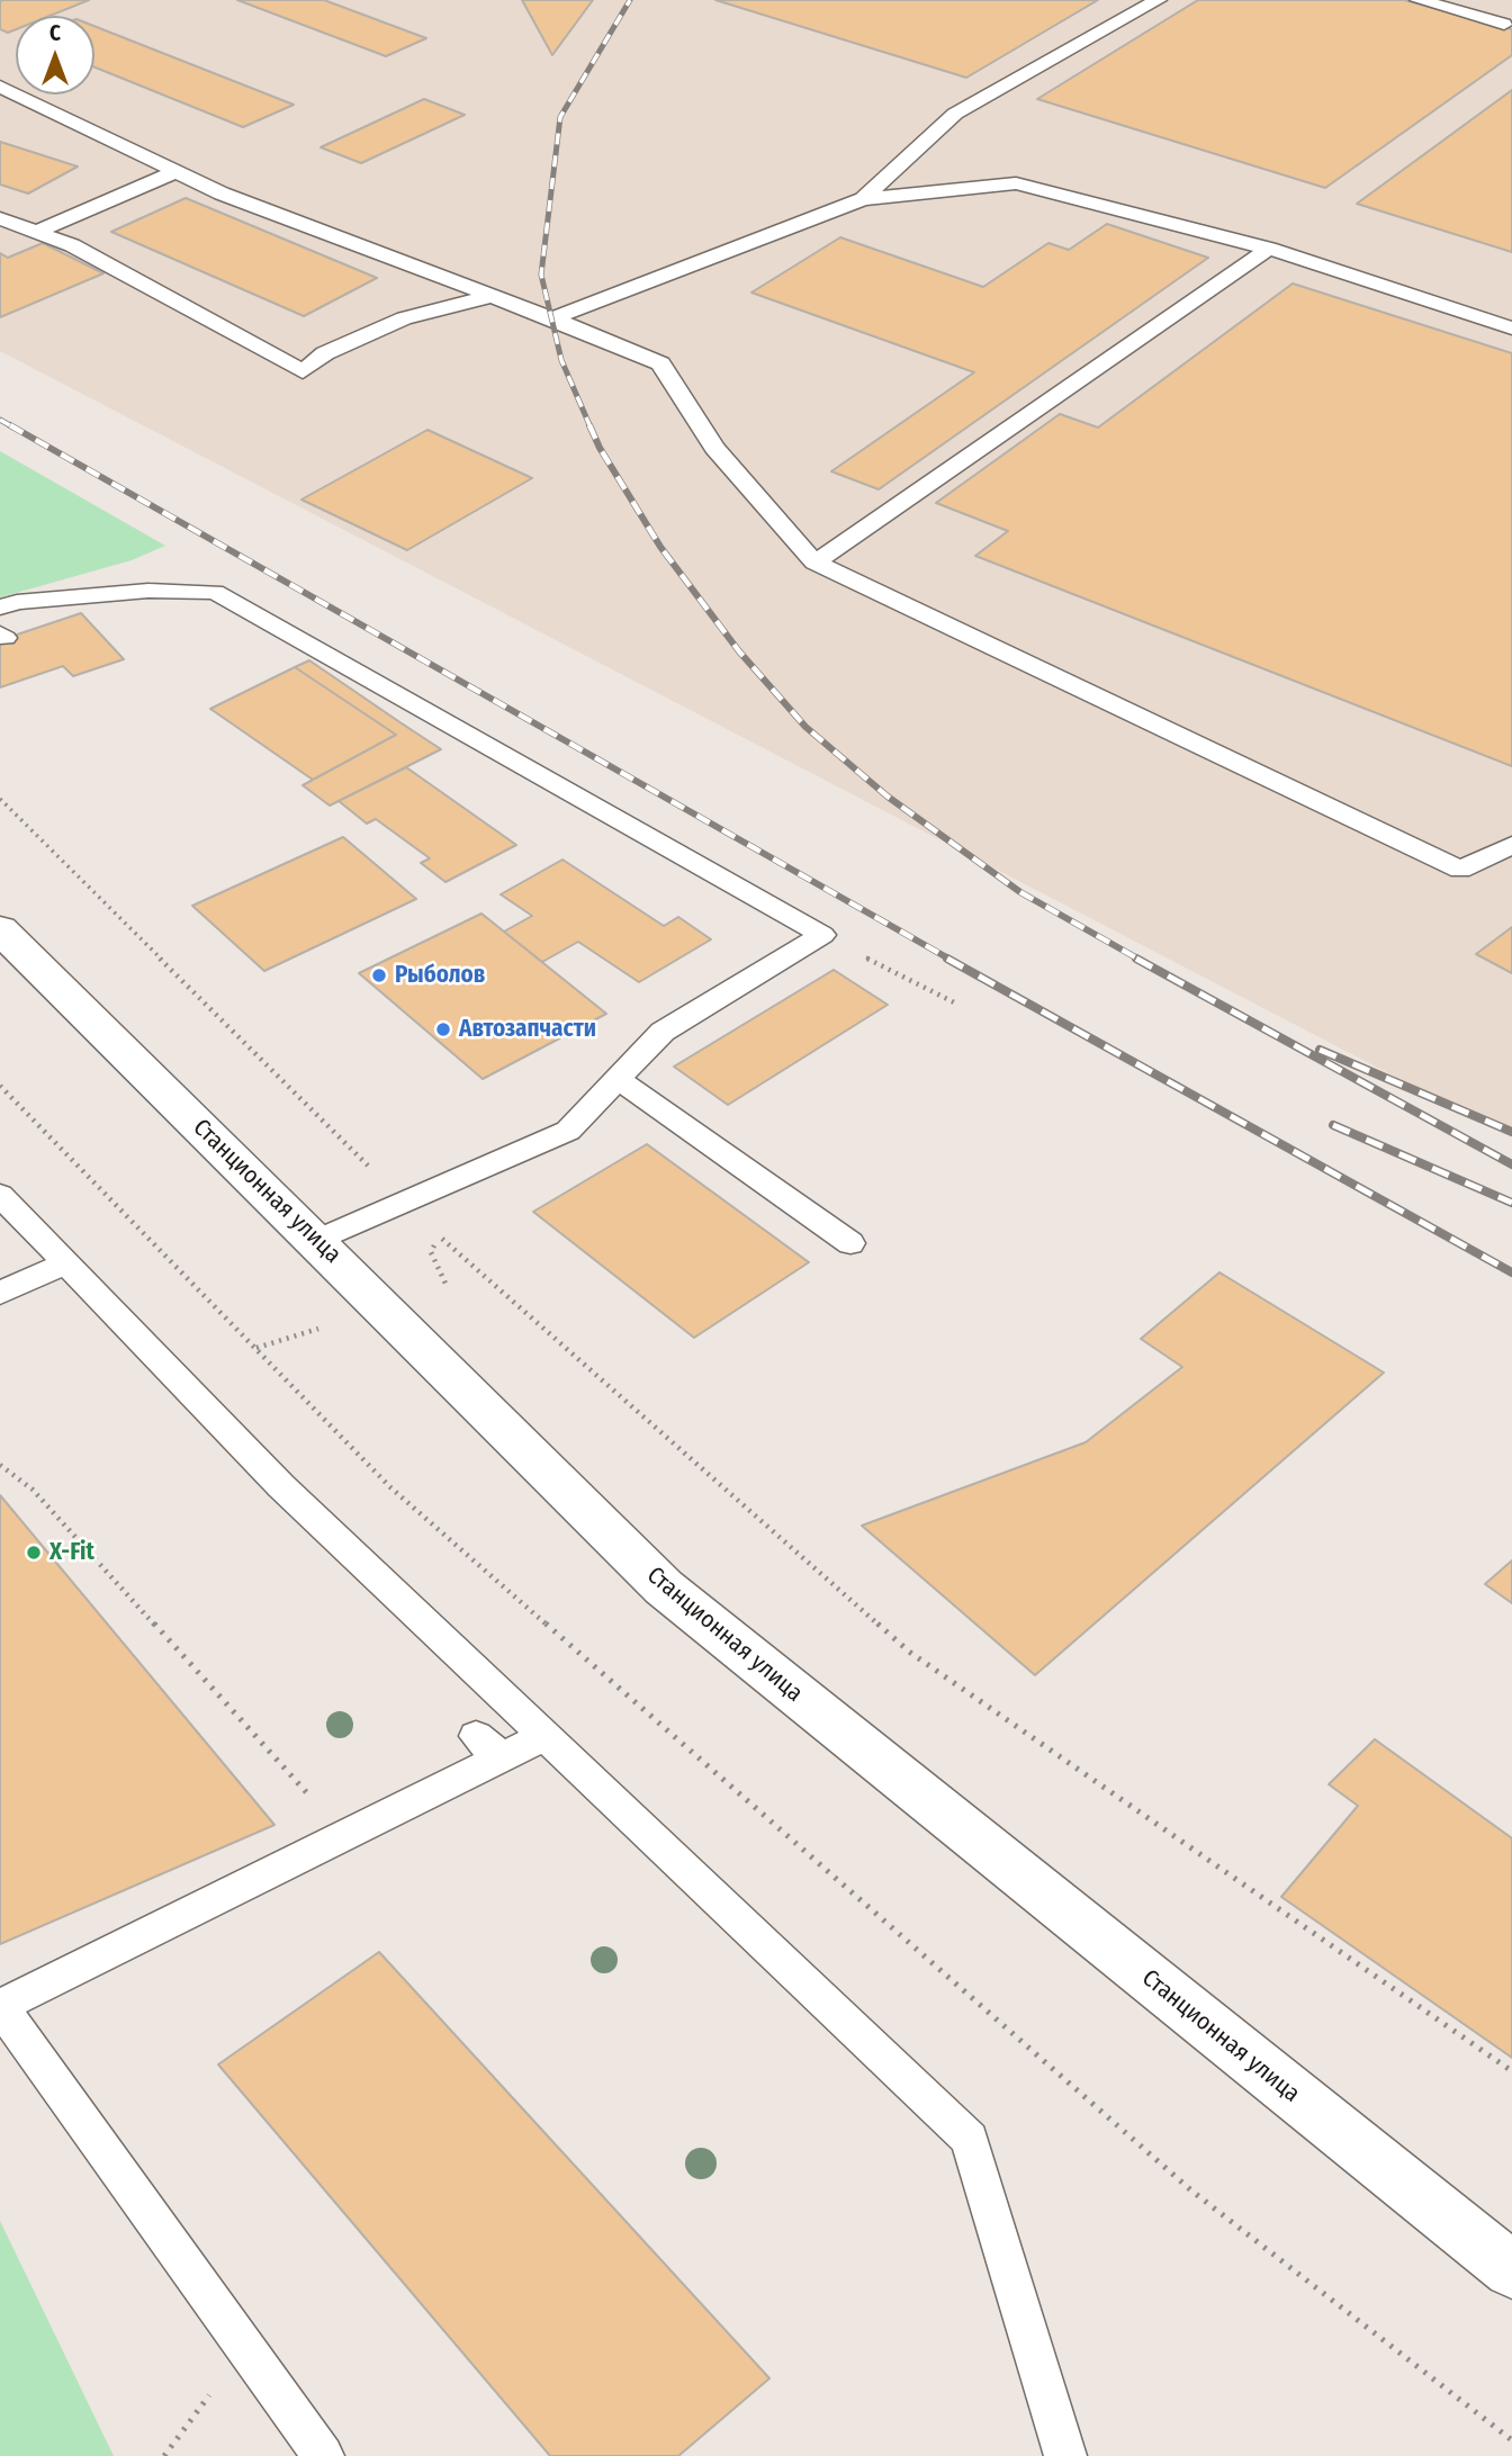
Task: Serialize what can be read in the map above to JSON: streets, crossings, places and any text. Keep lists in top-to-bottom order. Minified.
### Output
{"streets":{"street":["Станционная улица"]},"places":["Рыболов","Автозапчасти","X-Fit"],"north":"top"}
